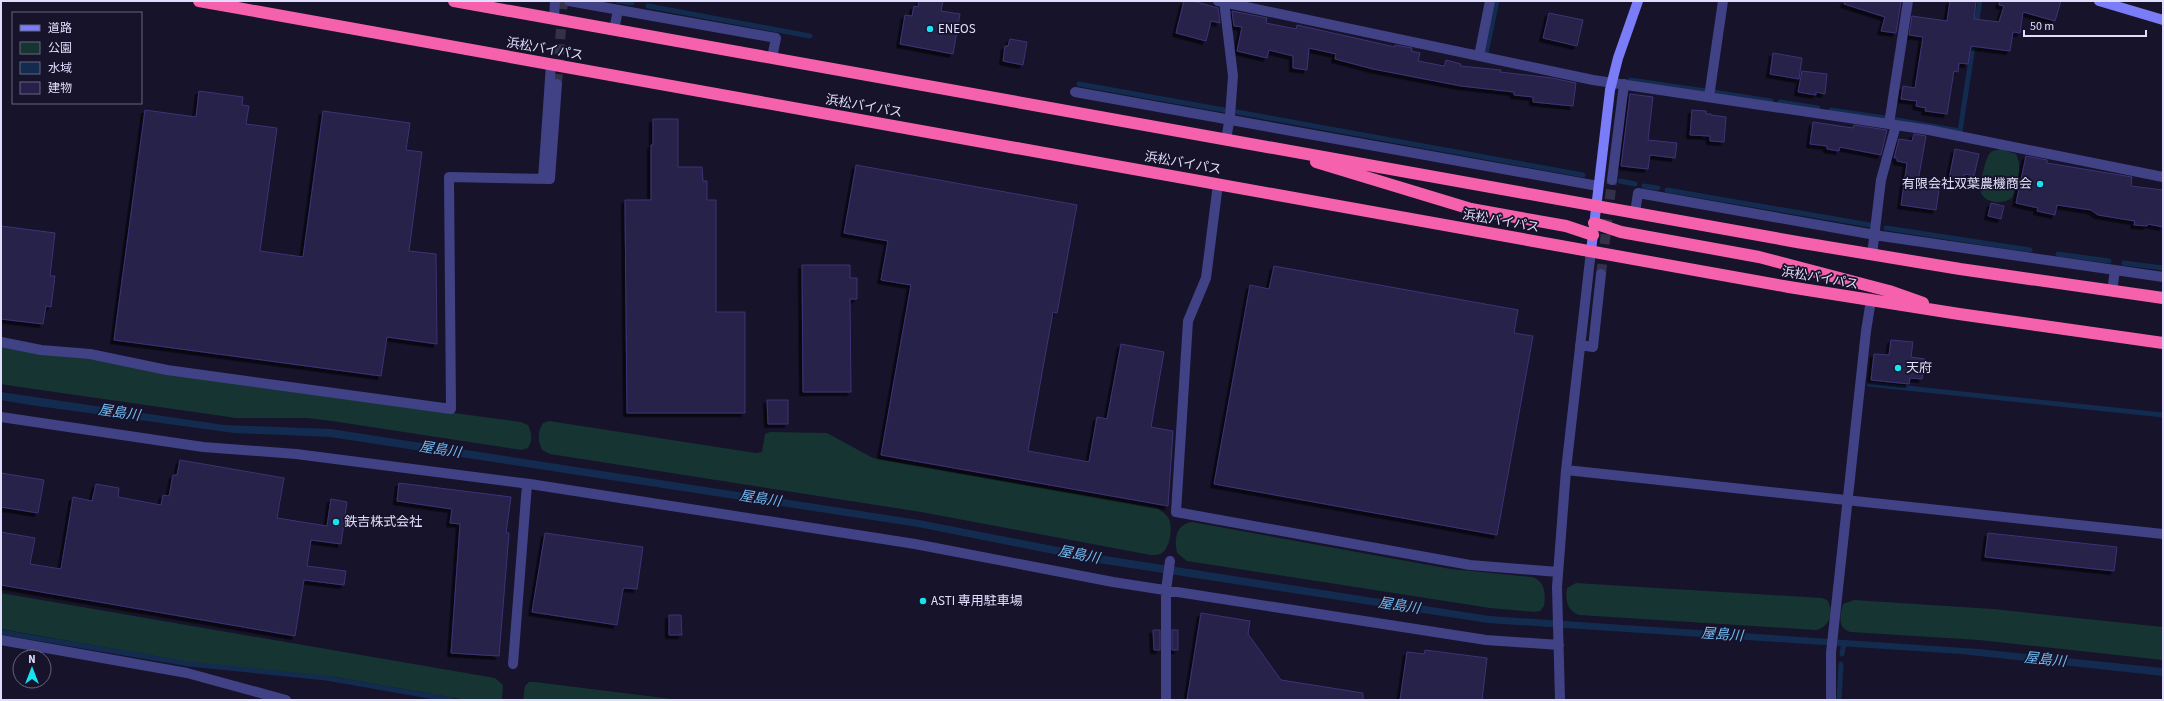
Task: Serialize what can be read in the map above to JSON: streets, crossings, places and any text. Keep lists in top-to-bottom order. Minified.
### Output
{"streets":{"highway":["浜松バイパス"]},"water":["屋島川"],"places":["ENEOS","有限会社双葉農機商会","天府","鉄吉株式会社","ASTI 専用駐車場"],"legend":["道路","公園","水域","建物"],"scale_bar":"50 m","north":"top"}
